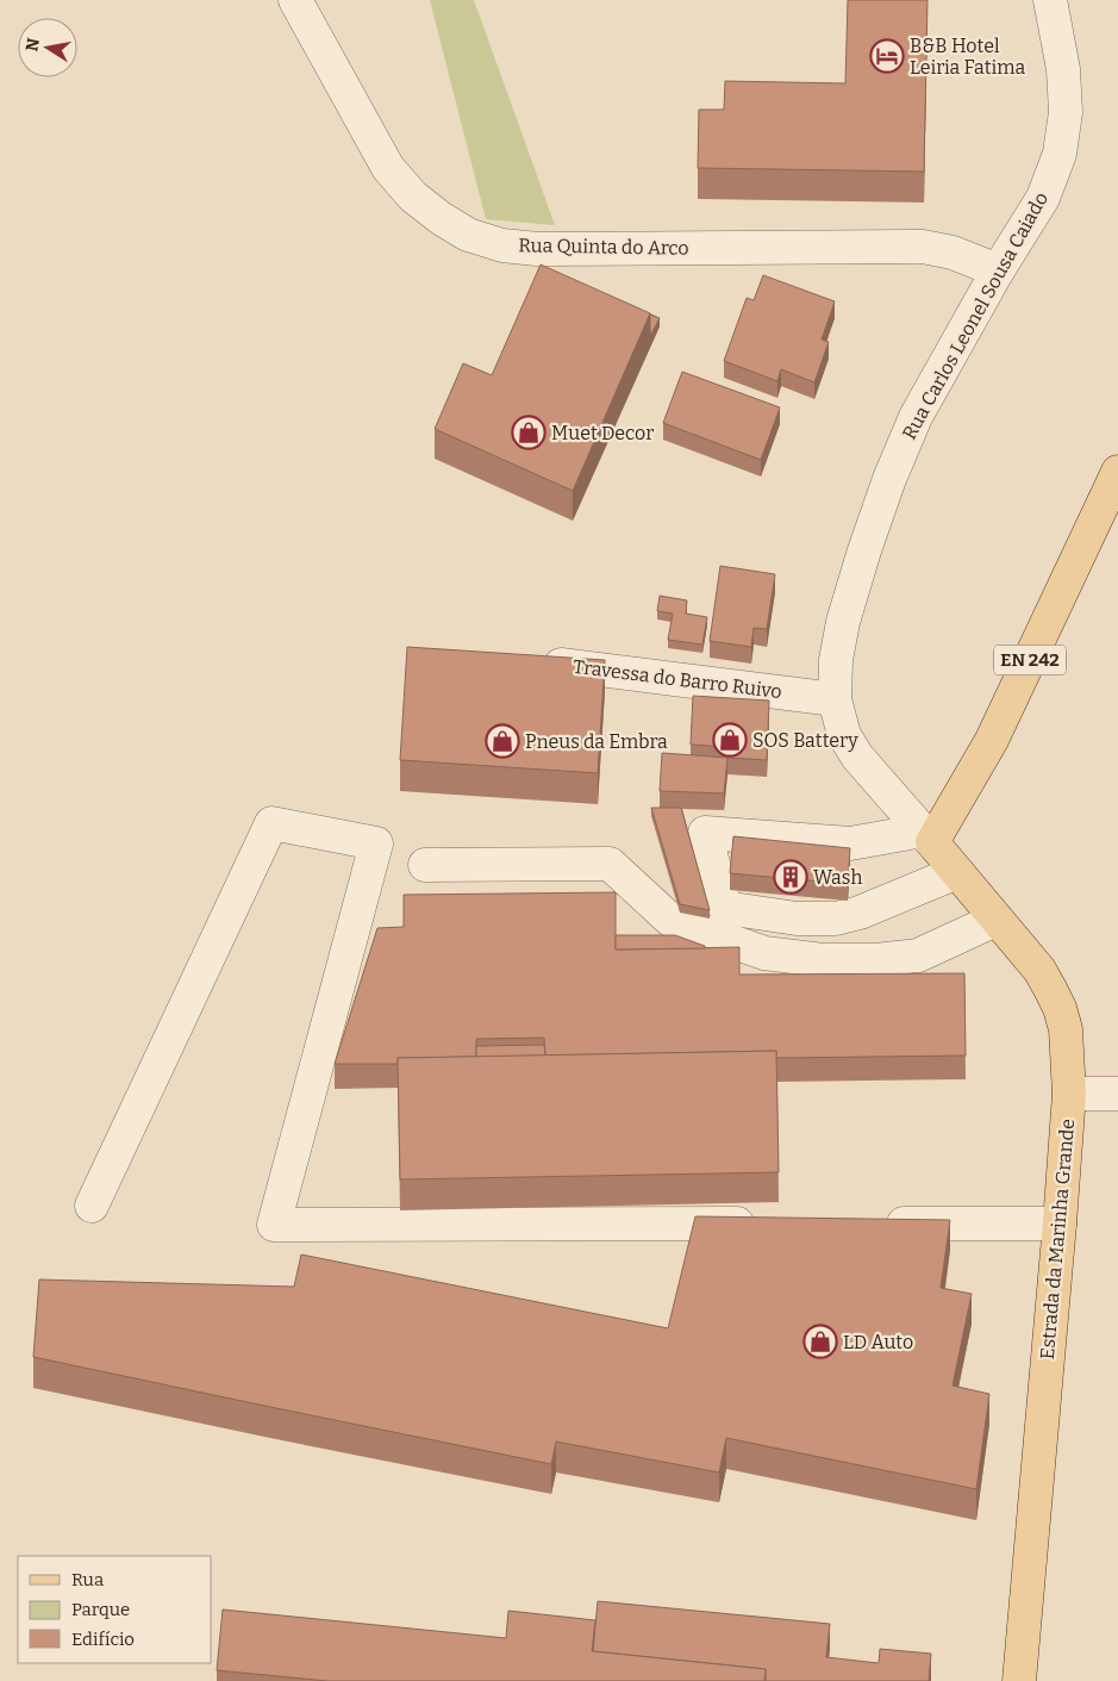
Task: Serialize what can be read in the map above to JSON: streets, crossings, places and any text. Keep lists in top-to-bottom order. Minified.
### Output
{"streets":{"main road":["EN 242","Estrada da Marinha Grande"],"street":["Rua Quinta do Arco","Rua Carlos Leonel Sousa Caiado","Travessa do Barro Ruivo"]},"crossings":[["Rua Quinta do Arco","Rua Carlos Leonel Sousa Caiado"],["Rua Carlos Leonel Sousa Caiado","EN 242"],["Rua Carlos Leonel Sousa Caiado","Travessa do Barro Ruivo"],["Rua Carlos Leonel Sousa Caiado","Estrada da Marinha Grande"],["EN 242","Estrada da Marinha Grande"]],"places":{"hotel":["B&B Hotel Leiria Fatima"],"shop":["Muet Decor","SOS Battery","Pneus da Embra","LD Auto"],"building":["Wash"]},"legend":["Rua","Parque","Edifício"],"north":"left"}
